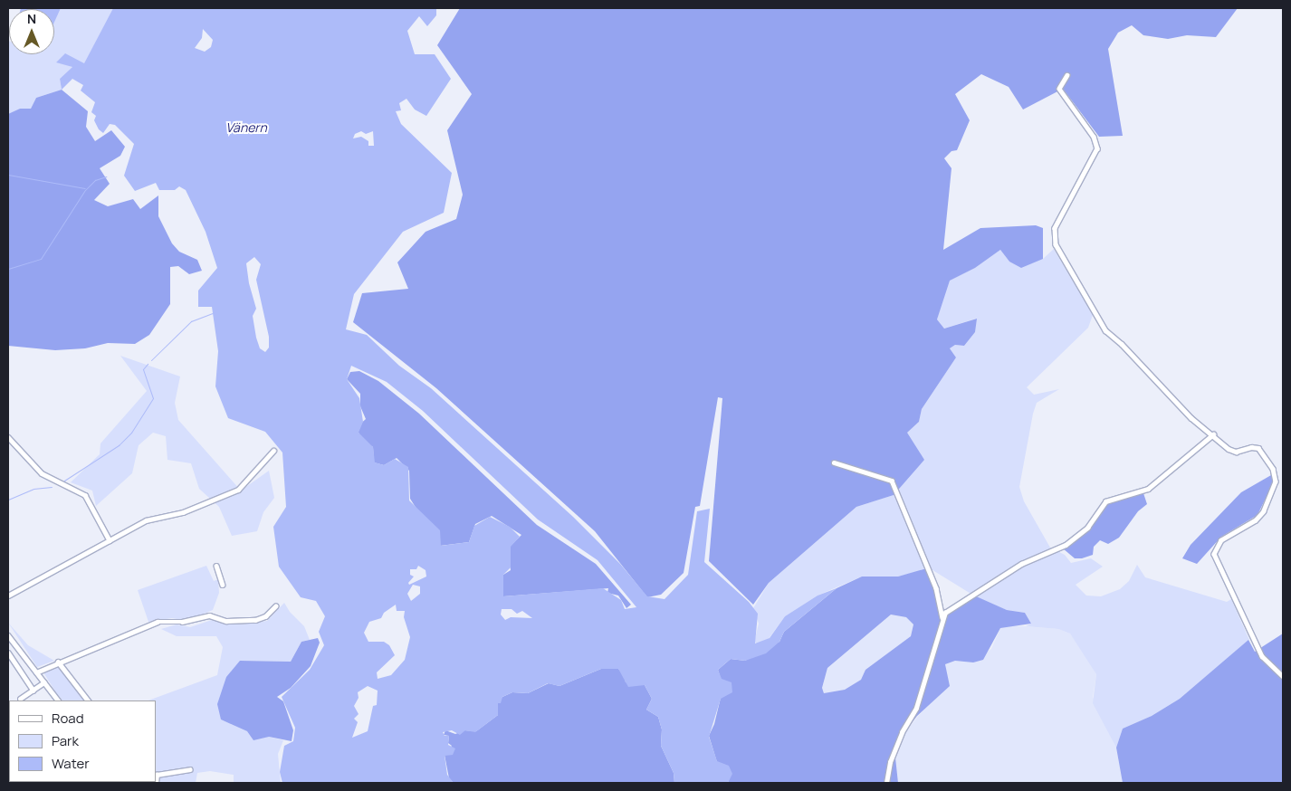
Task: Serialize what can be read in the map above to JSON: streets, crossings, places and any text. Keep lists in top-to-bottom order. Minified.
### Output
{"water":["Vänern"],"legend":["Road","Park","Water"],"north":"top"}
